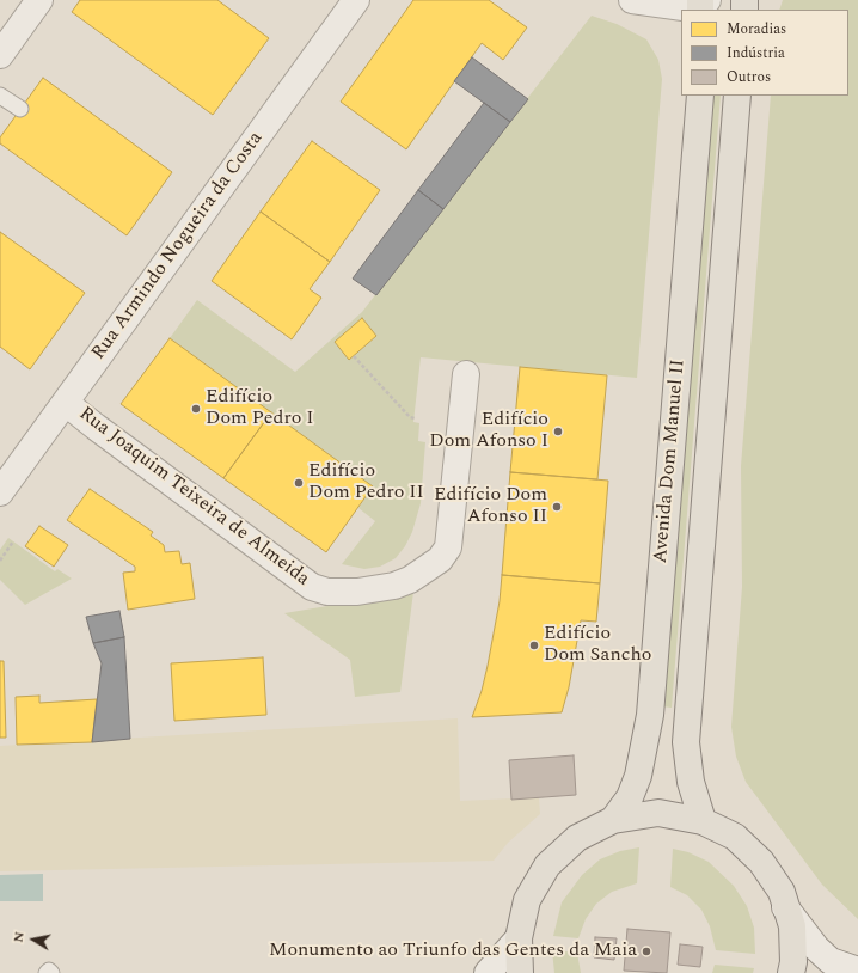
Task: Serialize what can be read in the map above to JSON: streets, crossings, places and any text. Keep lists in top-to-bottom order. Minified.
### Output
{"streets":{"main road":["Avenida Dom Manuel II"],"street":["Rua Armindo Nogueira da Costa","Rua Joaquim Teixeira de Almeida"]},"crossings":[["Rua Armindo Nogueira da Costa","Rua Joaquim Teixeira de Almeida"]],"places":["Edifício Dom Pedro I","Edifício Dom Afonso I","Edifício Dom Pedro II","Edifício Dom Afonso II","Edifício Dom Sancho","Monumento ao Triunfo das Gentes da Maia"],"legend":["Moradias","Indústria","Outros"],"north":"left"}
